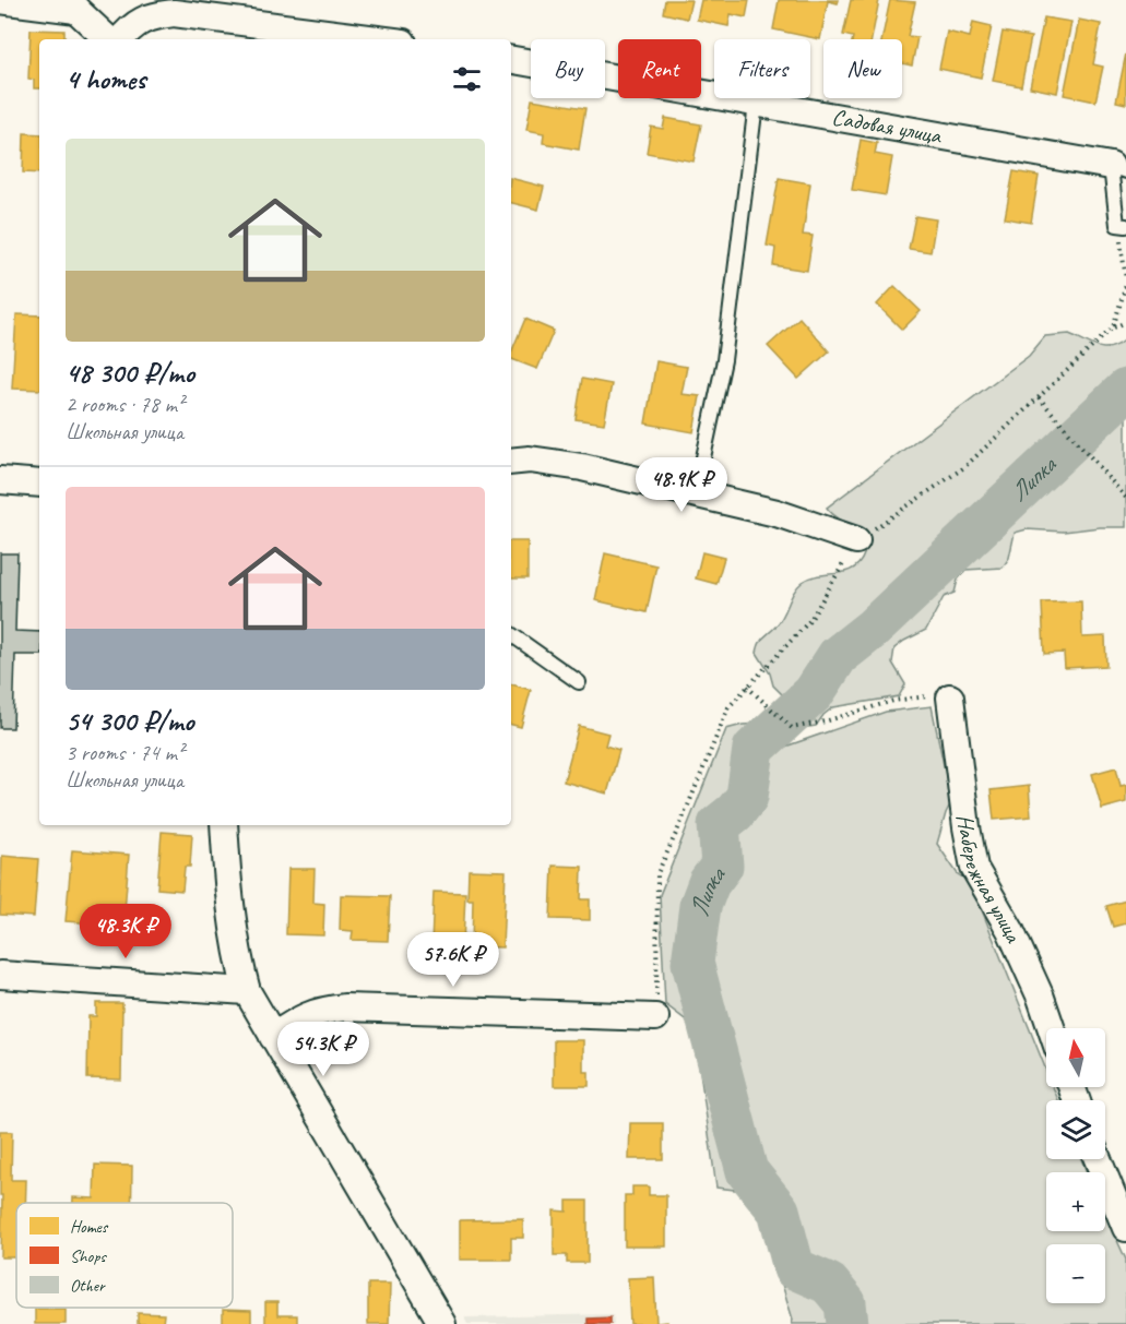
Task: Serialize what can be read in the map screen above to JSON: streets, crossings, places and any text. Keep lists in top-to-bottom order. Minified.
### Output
{"streets":{"street":["Садовая улица","Набережная улица"]},"water":["Липка"],"legend":["Homes","Shops","Other"],"north":"top","page":{"chip":["Buy","Rent","Filters","New"],"heading":"4 homes","list":[{"name":"48 300 ₽/mo","note":"2 rooms · 78 m² · Школьная улица"},{"name":"54 300 ₽/mo","note":"3 rooms · 74 m² · Школьная улица"}],"price":["48.9K ₽","48.3K ₽","57.6K ₽","54.3K ₽"],"map_buttons":["+","−"]}}
